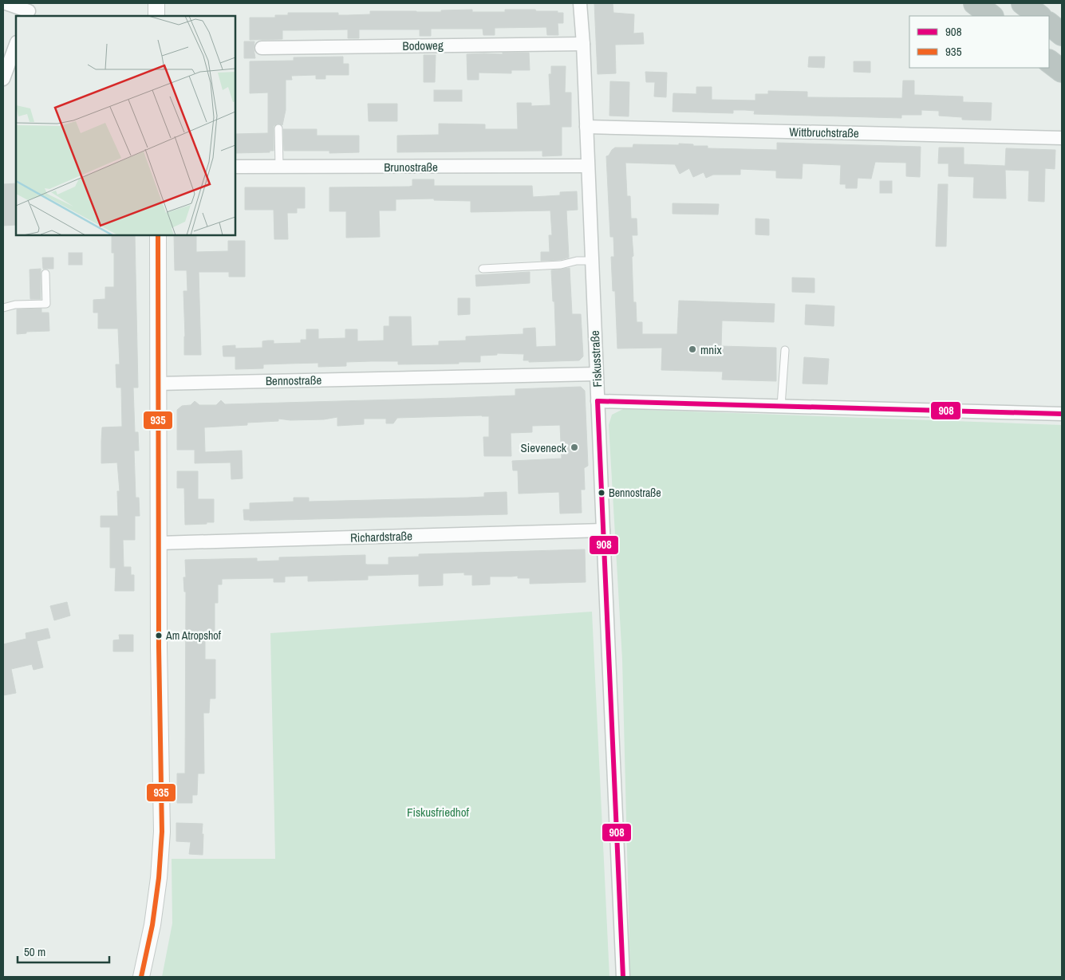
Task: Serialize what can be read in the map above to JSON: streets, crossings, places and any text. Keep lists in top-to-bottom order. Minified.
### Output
{"streets":{"street":["Bodoweg","Wittbruchstraße","Brunostraße","Fiskusstraße","Bennostraße","Richardstraße"]},"crossings":[["Bodoweg","Fiskusstraße"],["Wittbruchstraße","Fiskusstraße"],["Brunostraße","Fiskusstraße"],["Fiskusstraße","Bennostraße"],["Fiskusstraße","Richardstraße"]],"parks":["Fiskusfriedhof"],"places":["mnix","Sieveneck","Bennostraße","Am Atropshof"],"lines":["transit line 935","transit line 908"],"legend":["908","935"],"scale_bar":"50 m"}
